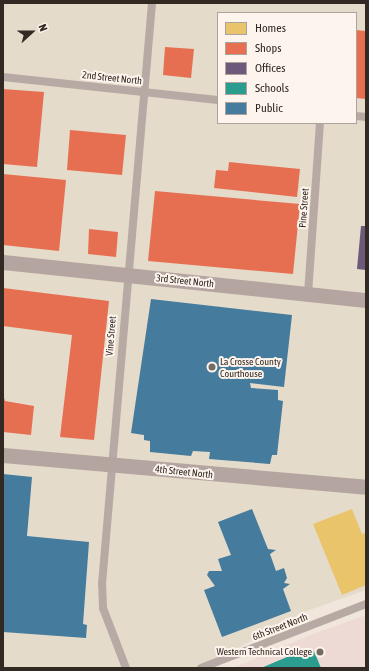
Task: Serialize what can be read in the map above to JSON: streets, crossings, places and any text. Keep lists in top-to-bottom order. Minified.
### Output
{"streets":{"highway":["3rd Street North","4th Street North"],"street":["2nd Street North","Pine Street","Vine Street","6th Street North"]},"crossings":[["2nd Street North","Vine Street"],["Pine Street","3rd Street North"],["3rd Street North","Vine Street"],["Vine Street","4th Street North"]],"places":["La Crosse County Courthouse","Western Technical College"],"legend":["Homes","Shops","Offices","Schools","Public"],"north":"right"}
